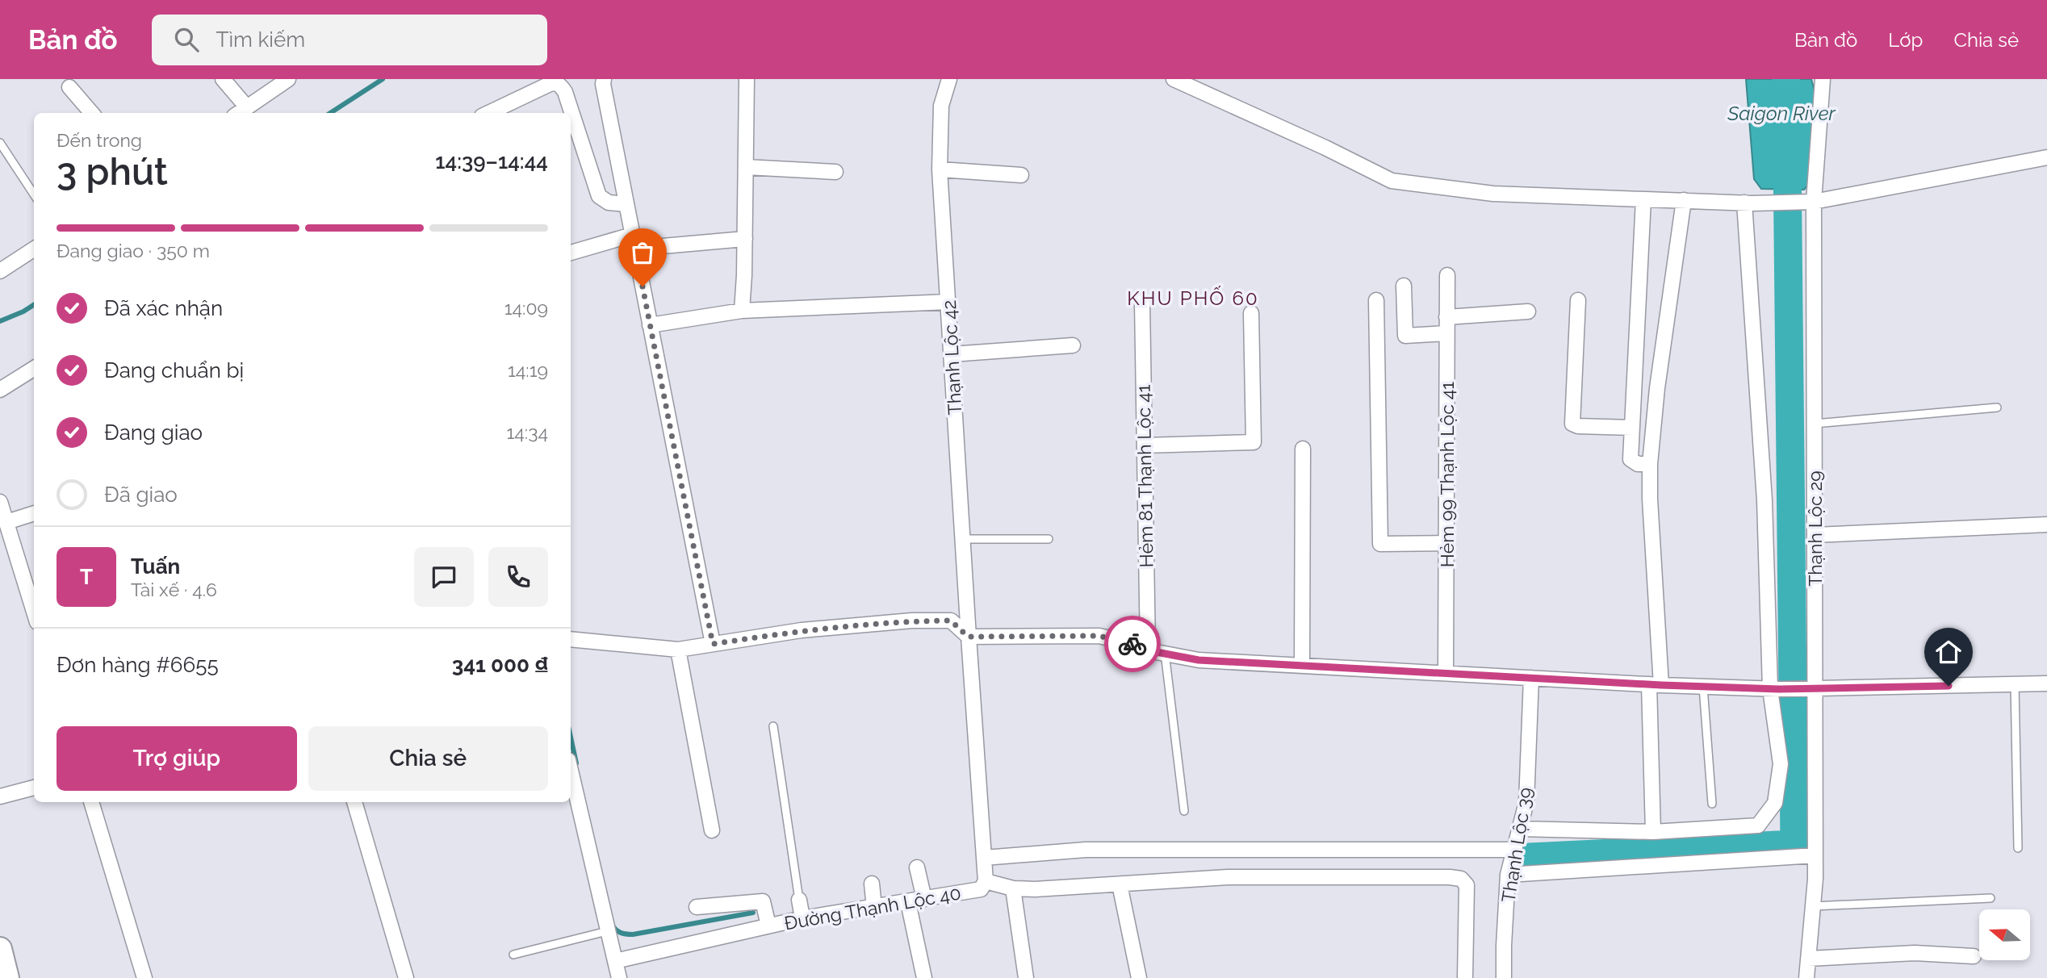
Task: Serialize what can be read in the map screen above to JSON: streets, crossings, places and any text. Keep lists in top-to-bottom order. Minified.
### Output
{"streets":{"street":["Thạnh Lộc 42","Hẻm 99 Thạnh Lộc 41","Hẻm 81 Thạnh Lộc 41","Thạnh Lộc 29","Thạnh Lộc 39","Đường Thạnh Lộc 40"]},"crossings":[["Thạnh Lộc 42","Đường Thạnh Lộc 40"]],"districts":["KHU PHỐ 60"],"water":["Saigon River"],"north":"left","page":{"header":"Bản đồ","search":"Tìm kiếm","nav":["Bản đồ","Lớp","Chia sẻ"],"heading":["3 phút","Đến trong","14:39–14:44"],"panel":["Tuấn","Tài xế · 4.6","Đơn hàng #6655","341 000 ₫"],"bar":"Đang giao · 350 m","list":[["Đã xác nhận","14:09"],["Đang chuẩn bị","14:19"],["Đang giao","14:34"],"Đã giao"],"round":"T","buttons":["Trợ giúp","Chia sẻ"]}}
